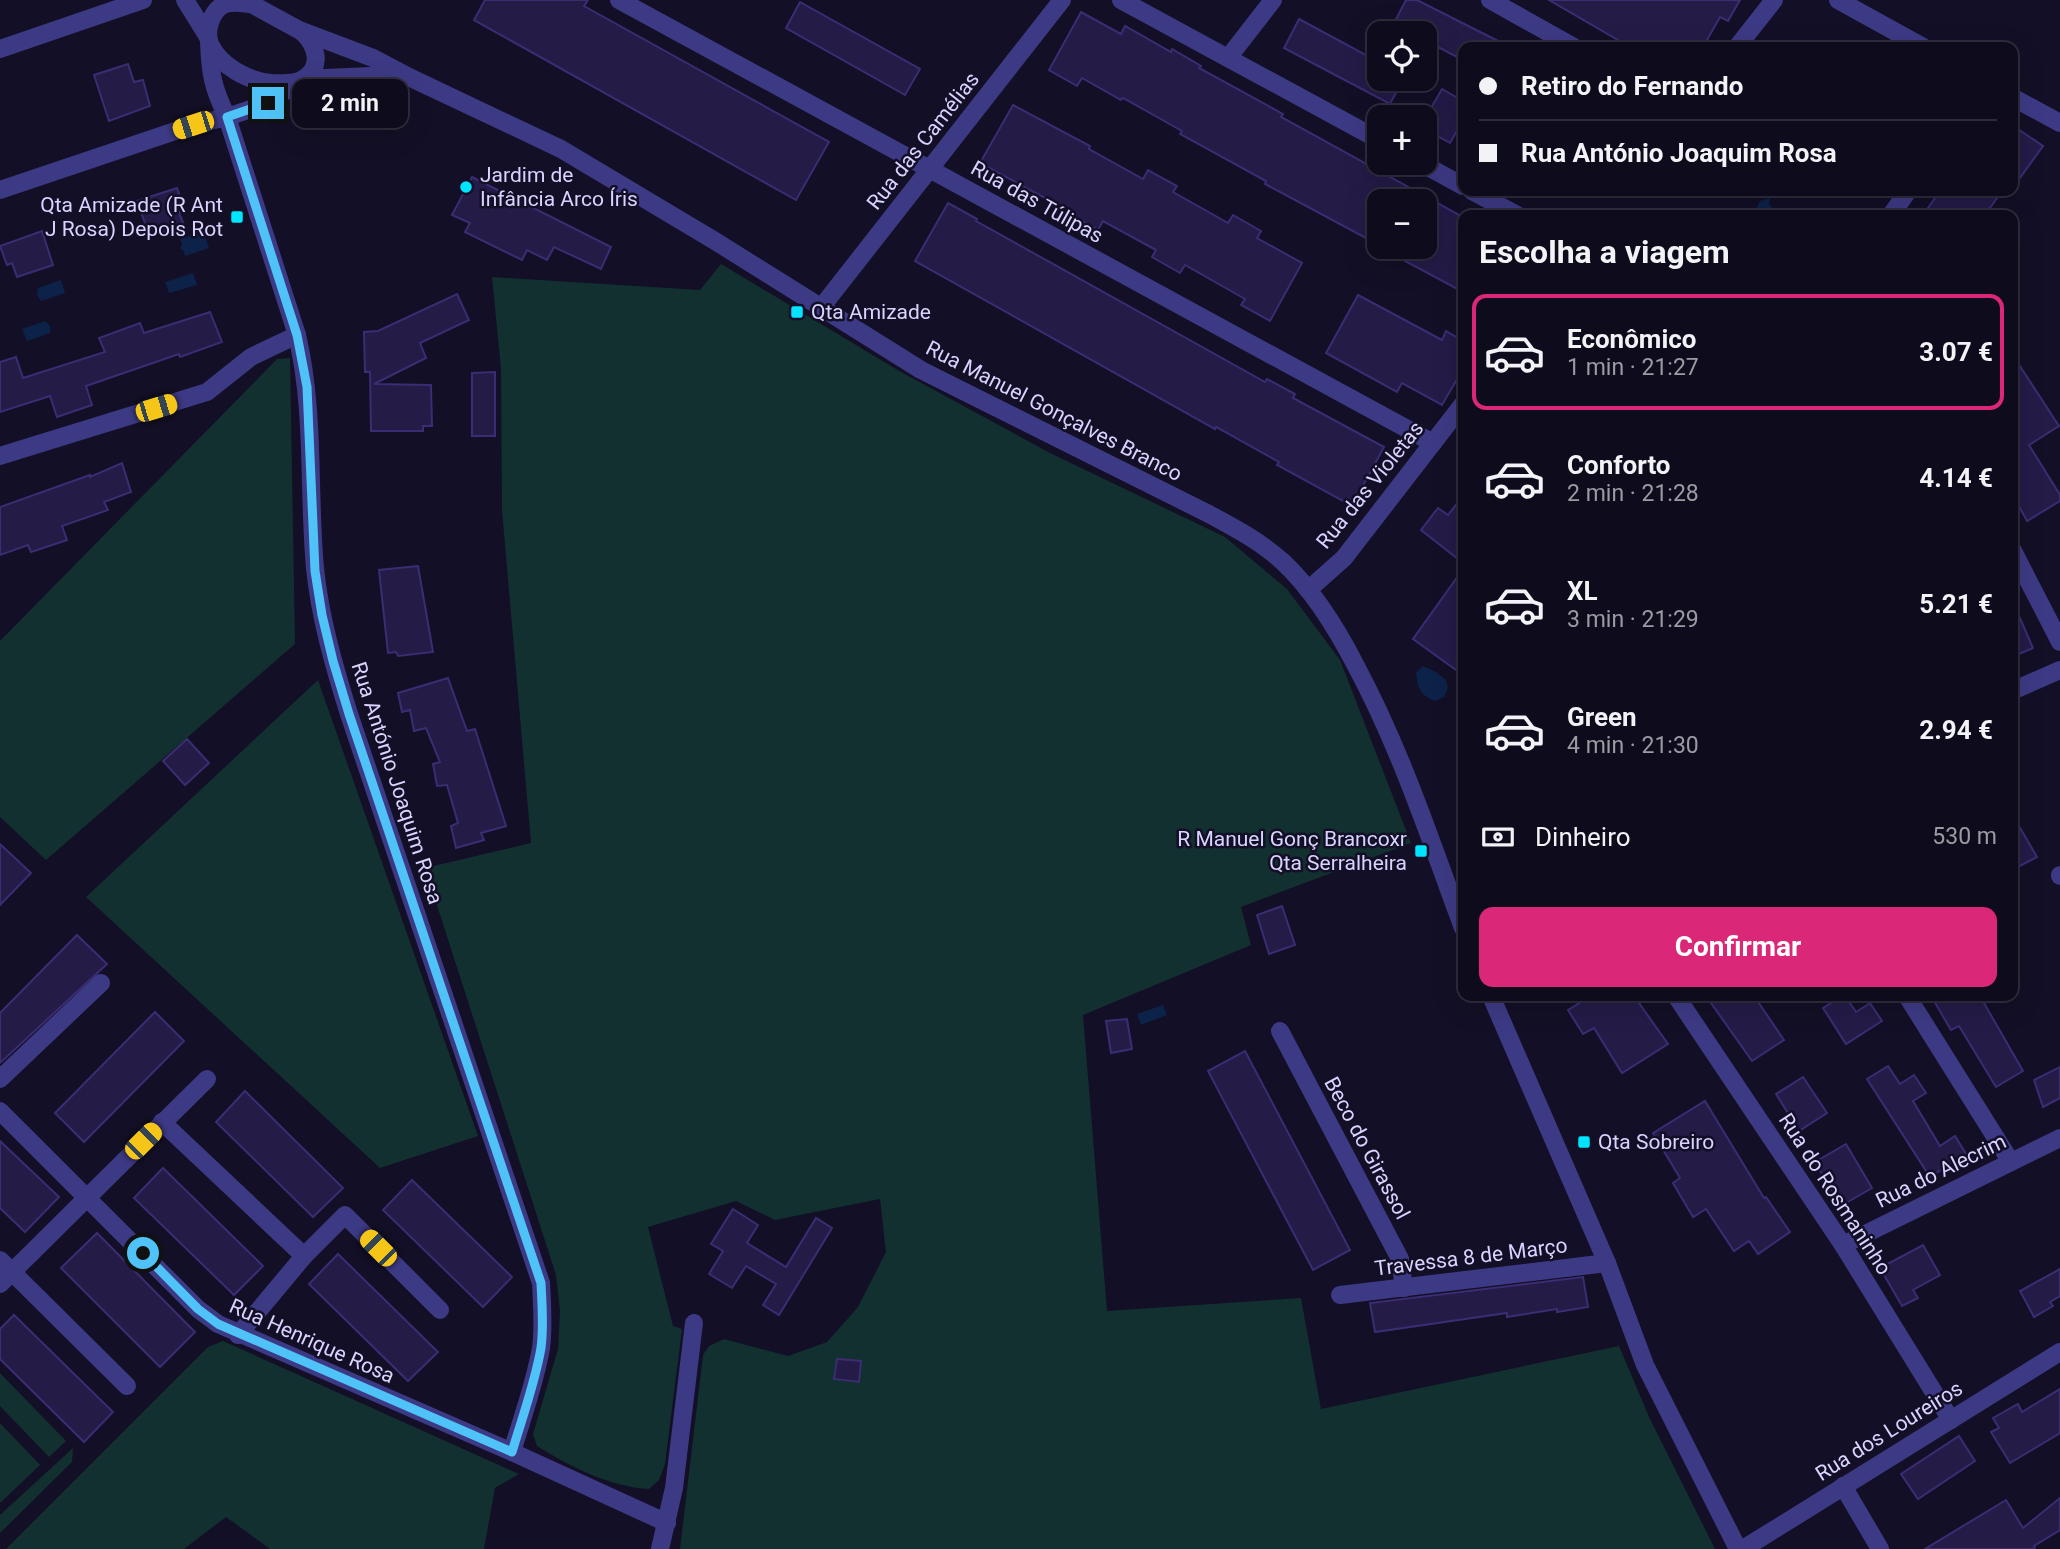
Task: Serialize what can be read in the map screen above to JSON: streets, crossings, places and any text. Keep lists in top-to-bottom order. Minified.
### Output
{"streets":{"street":["Rua das Camélias","Rua das Túlipas","Rua Manuel Gonçalves Branco","Rua das Violetas","Rua António Joaquim Rosa","Beco do Girassol","Rua do Alecrim","Rua do Rosmaninho","Travessa 8 de Março","Rua Henrique Rosa","Rua dos Loureiros"]},"crossings":[["Rua das Camélias","Rua das Túlipas"],["Rua das Camélias","Rua Manuel Gonçalves Branco"],["Rua das Túlipas","Rua das Violetas"],["Rua Manuel Gonçalves Branco","Rua das Violetas"],["Rua Manuel Gonçalves Branco","Rua António Joaquim Rosa"],["Rua António Joaquim Rosa","Rua Henrique Rosa"],["Beco do Girassol","Travessa 8 de Março"],["Rua do Alecrim","Rua do Rosmaninho"],["Rua do Rosmaninho","Rua dos Loureiros"]],"places":{"other":["Jardim de Infância Arco Íris"],"transit":["Qta Amizade (R Ant J Rosa) Depois Rot","Qta Amizade","R Manuel Gonç Brancoxr Qta Serralheira","Qta Sobreiro"]},"page":{"map_buttons":["+","−"],"banner":["Retiro do Fernando","Rua António Joaquim Rosa"],"bubble":"2 min","heading":"Escolha a viagem","list":[{"name":"Econômico","note":"1 min · 21:27","value":"3.07 €"},{"name":"Conforto","note":"2 min · 21:28","value":"4.14 €"},{"name":"XL","note":"3 min · 21:29","value":"5.21 €"},{"name":"Green","note":"4 min · 21:30","value":"2.94 €"}],"pay":["Dinheiro","530 m"],"buttons":"Confirmar"}}
